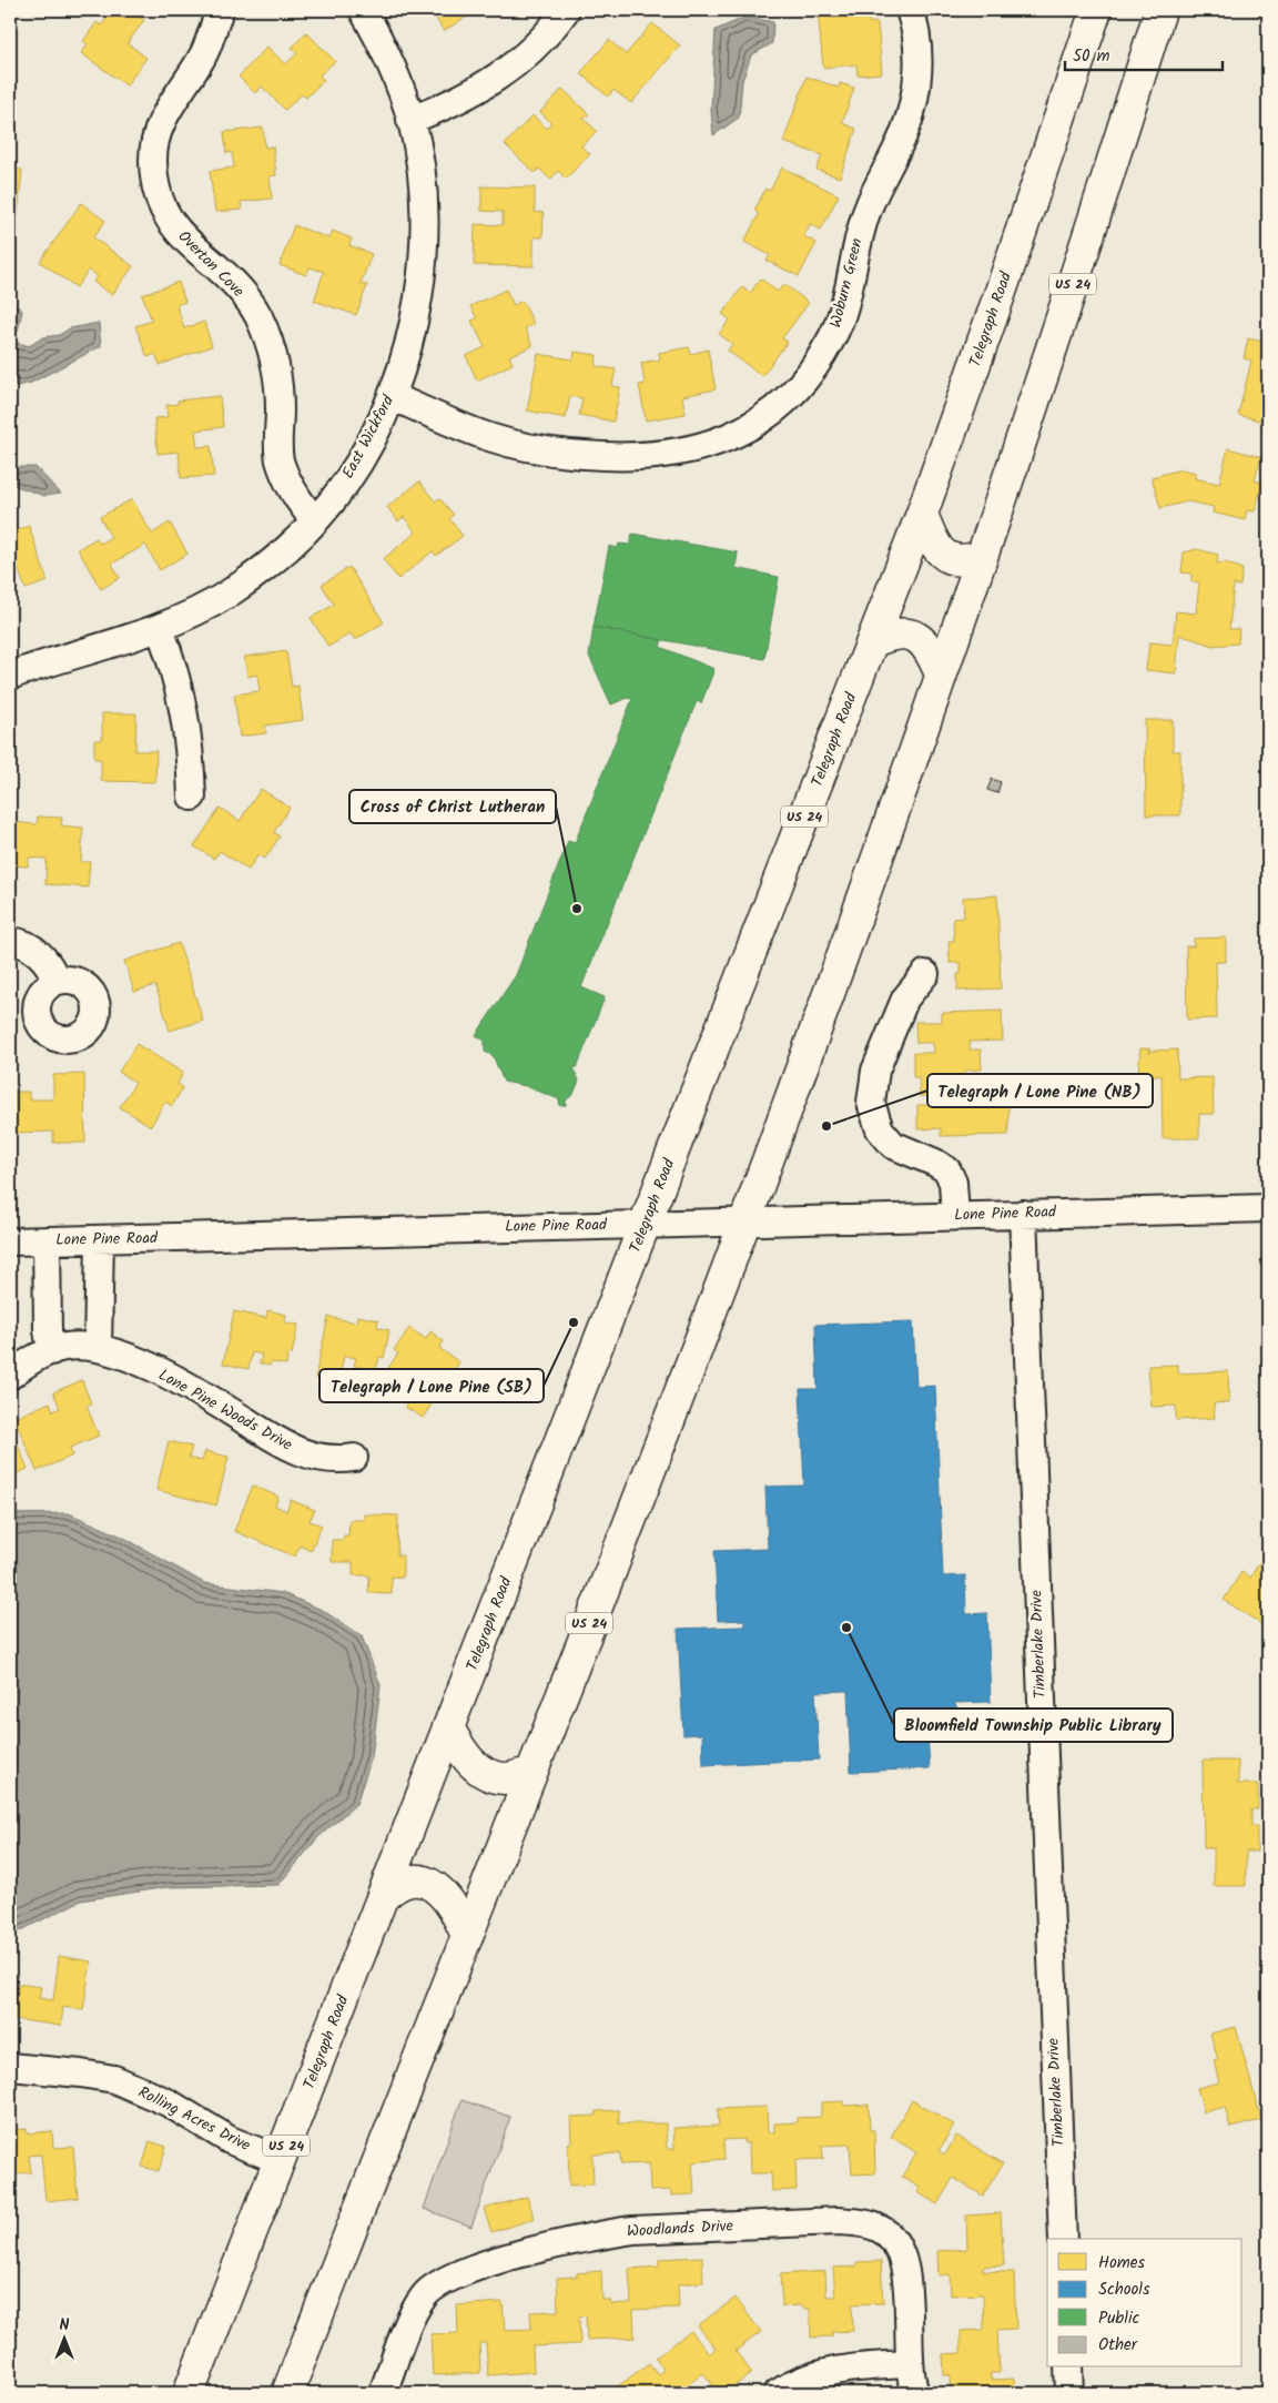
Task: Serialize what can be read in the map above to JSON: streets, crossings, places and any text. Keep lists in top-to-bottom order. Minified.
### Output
{"streets":{"highway":["US 24","Telegraph Road"],"street":["Overton Cove","Woburn Green","East Wickford","Lone Pine Road","Lone Pine Woods Drive","Timberlake Drive","Rolling Acres Drive","Woodlands Drive"]},"crossings":[["Overton Cove","East Wickford"],["Woburn Green","East Wickford"],["US 24","Lone Pine Road"],["Telegraph Road","Lone Pine Road"],["Telegraph Road","Rolling Acres Drive"],["Lone Pine Road","Timberlake Drive"]],"places":["Cross of Christ Lutheran","Telegraph / Lone Pine (NB)","Telegraph / Lone Pine (SB)","Bloomfield Township Public Library"],"legend":["Homes","Schools","Public","Other"],"scale_bar":"50 m","north":"top"}
